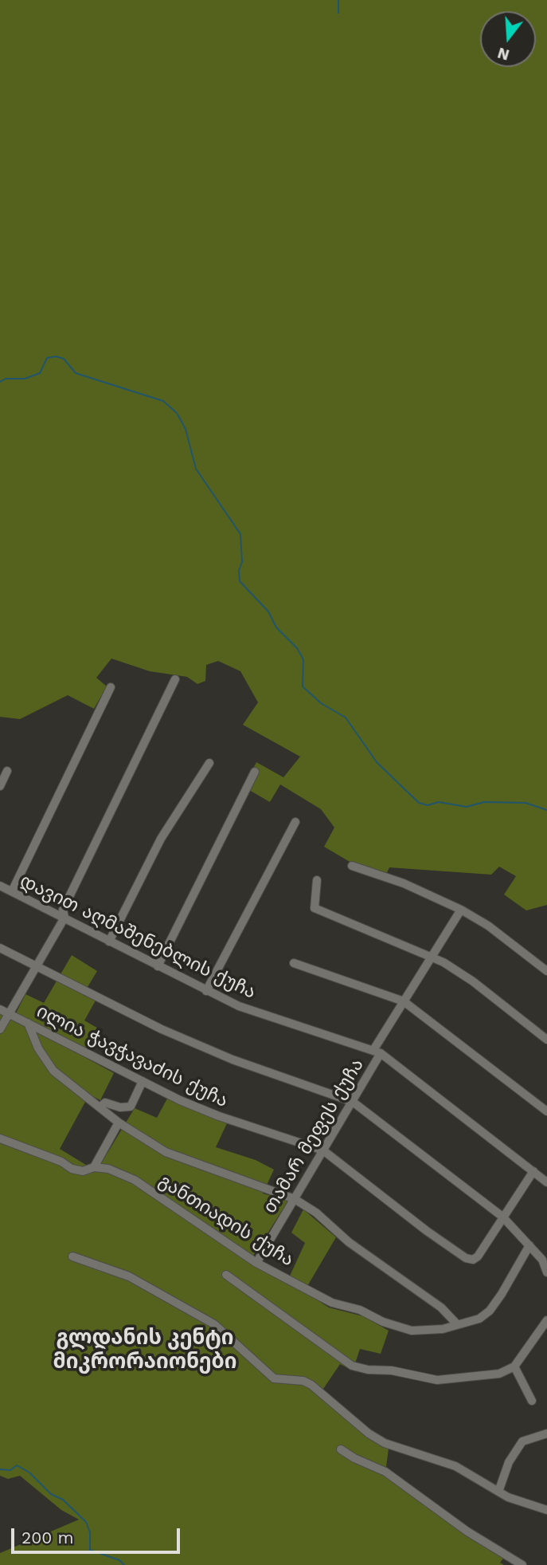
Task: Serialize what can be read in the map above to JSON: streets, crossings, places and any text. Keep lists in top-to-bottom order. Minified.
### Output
{"streets":{"street":["დავით აღმაშენებლის ქუჩა","ილია ჭავჭავაძის ქუჩა","თამარ მეფეს ქუჩა","განთიადის ქუჩა"]},"crossings":[["დავით აღმაშენებლის ქუჩა","ილია ჭავჭავაძის ქუჩა"],["დავით აღმაშენებლის ქუჩა","თამარ მეფეს ქუჩა"],["ილია ჭავჭავაძის ქუჩა","თამარ მეფეს ქუჩა"],["თამარ მეფეს ქუჩა","განთიადის ქუჩა"]],"districts":["გლდანის კენტი მიკრორაიონები"],"scale_bar":"200 m","north":"bottom"}
